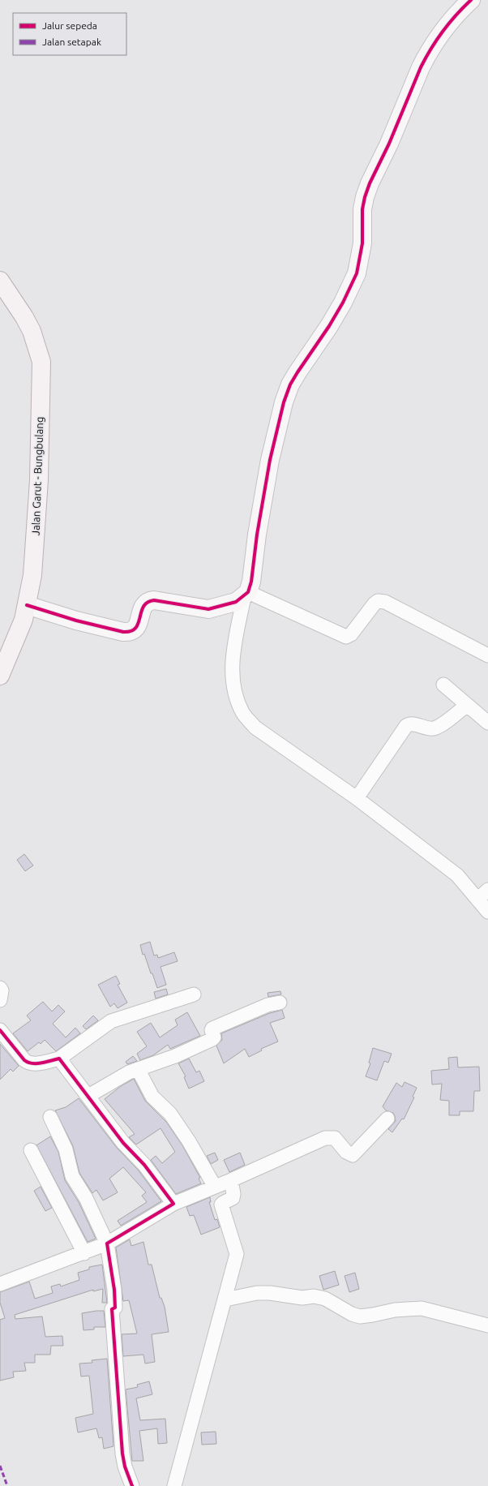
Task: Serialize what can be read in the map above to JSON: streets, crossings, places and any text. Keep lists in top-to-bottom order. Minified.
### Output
{"streets":{"main road":["Jalan Garut - Bungbulang"]},"legend":["Jalur sepeda","Jalan setapak"]}
